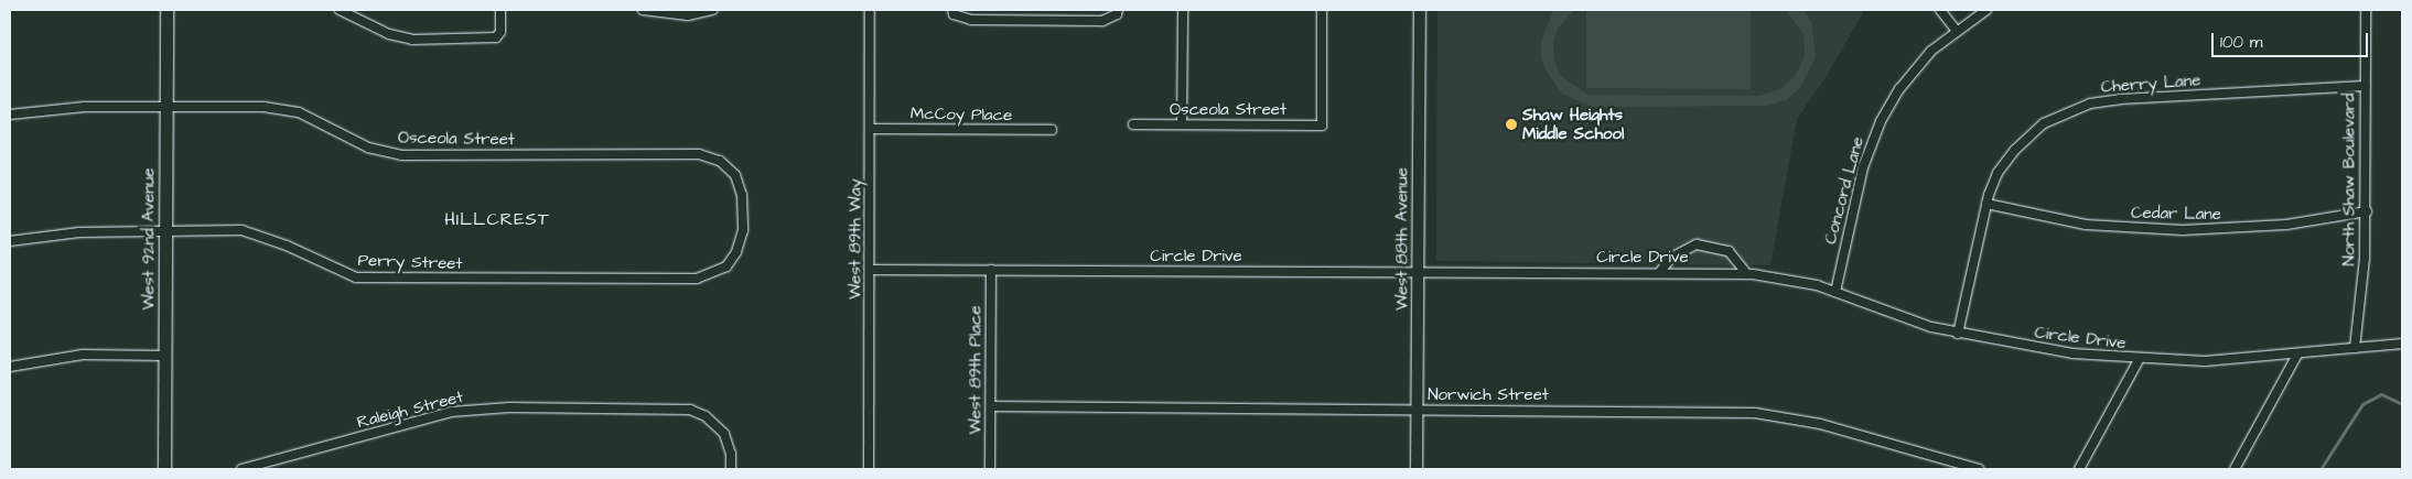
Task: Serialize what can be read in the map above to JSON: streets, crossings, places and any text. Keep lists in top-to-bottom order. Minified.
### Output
{"streets":{"main road":["West 92nd Avenue"],"street":["Cherry Lane","Osceola Street","McCoy Place","North Shaw Boulevard","Concord Lane","Cedar Lane","West 89th Way","West 88th Avenue","Circle Drive","Perry Street","West 89th Place","Norwich Street","Raleigh Street"]},"crossings":[["Cherry Lane","North Shaw Boulevard"],["Cherry Lane","Cedar Lane"],["Cherry Lane","Circle Drive"],["Osceola Street","West 92nd Avenue"],["Osceola Street","Perry Street"],["McCoy Place","West 89th Way"],["North Shaw Boulevard","Cedar Lane"],["North Shaw Boulevard","Circle Drive"],["Concord Lane","Circle Drive"],["West 92nd Avenue","Perry Street"],["West 89th Way","Circle Drive"],["West 88th Avenue","Circle Drive"],["West 88th Avenue","Norwich Street"],["Circle Drive","West 89th Place"],["West 89th Place","Norwich Street"]],"districts":["HILLCREST"],"places":["Shaw Heights Middle School"],"scale_bar":"100 m"}
